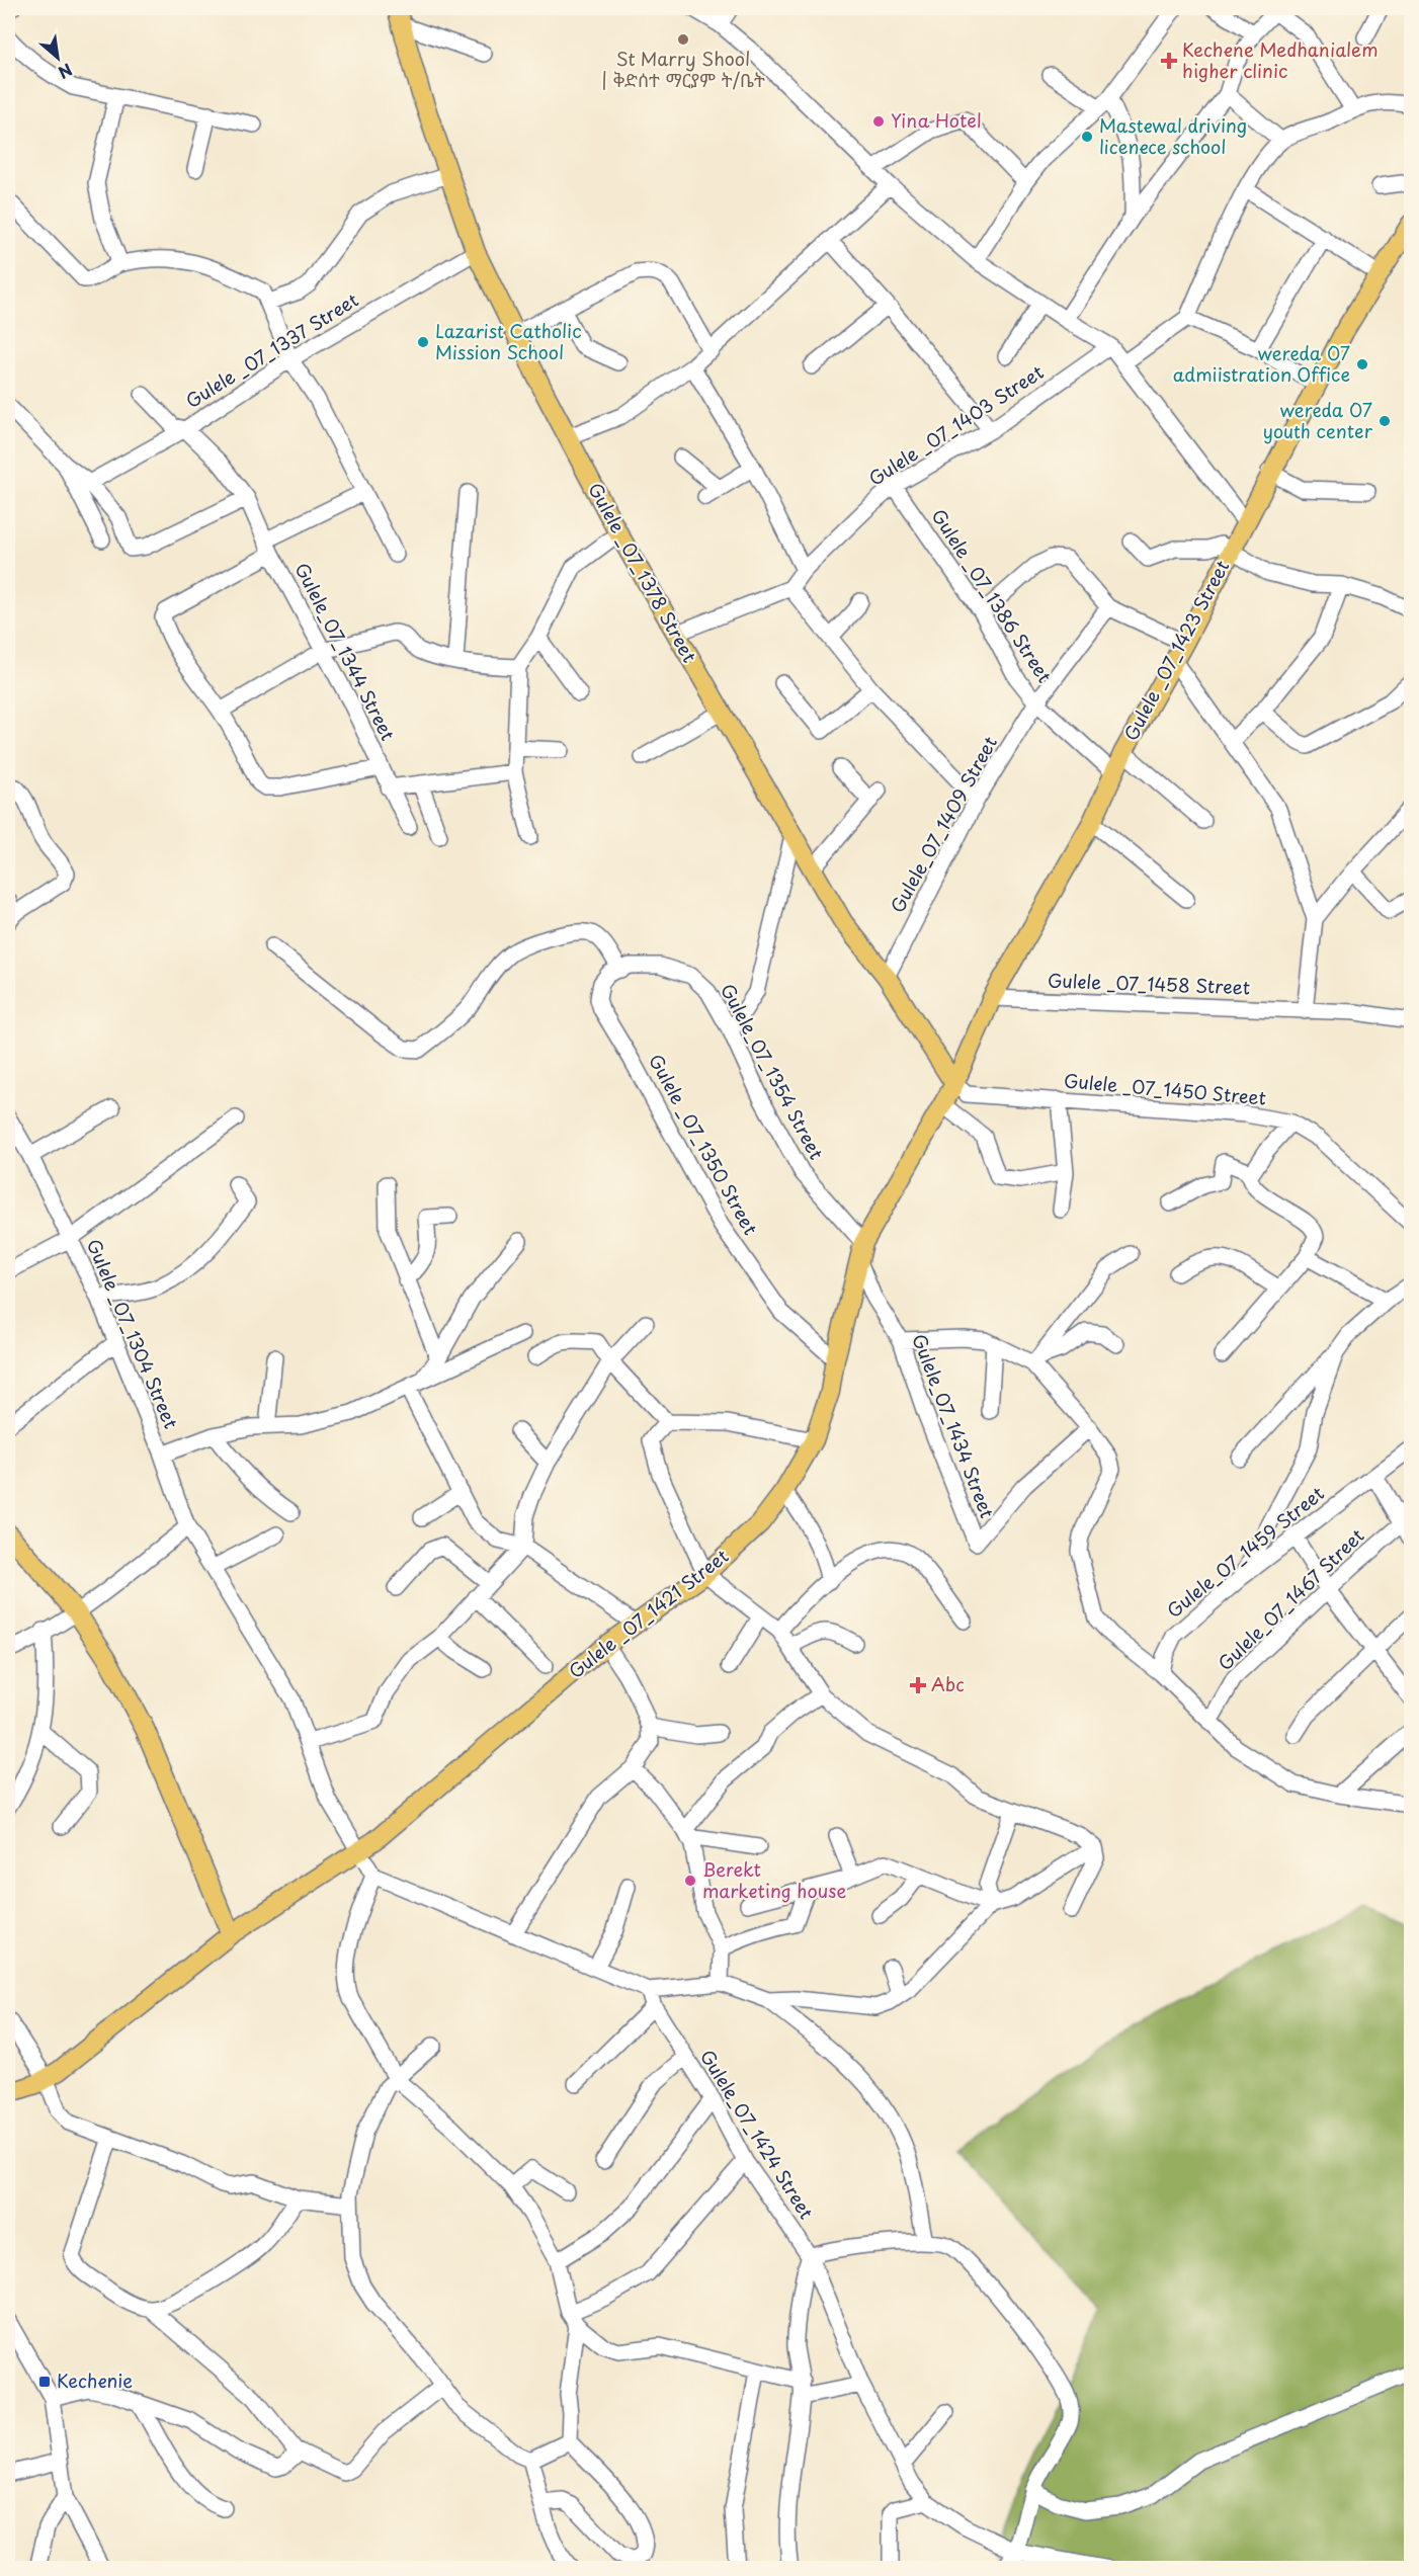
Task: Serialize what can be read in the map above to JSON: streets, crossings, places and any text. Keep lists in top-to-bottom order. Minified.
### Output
{"streets":{"main road":["Gulele _07_1378 Street","Gulele _07_1423 Street","Gulele _07_1421 Street"],"street":["Gulele _07_1337 Street","Gulele _07_1403 Street","Gulele _07_1386 Street","Gulele_07_1344 Street","Gulele_07_1409 Street","Gulele _07_1458 Street","Gulele_07_1354 Street","Gulele _07_1450 Street","Gulele _07_1350 Street","Gulele _07_1304 Street","Gulele_07_1434 Street","Gulele_07_1459 Street","Gulele_07_1467 Street","Gulele_07_1424 Street"]},"crossings":[["Gulele _07_1337 Street","Gulele _07_1378 Street"],["Gulele _07_1337 Street","Gulele_07_1344 Street"],["Gulele _07_1403 Street","Gulele _07_1386 Street"],["Gulele _07_1378 Street","Gulele _07_1423 Street"],["Gulele _07_1378 Street","Gulele_07_1409 Street"],["Gulele _07_1378 Street","Gulele _07_1450 Street"],["Gulele _07_1378 Street","Gulele _07_1421 Street"],["Gulele _07_1386 Street","Gulele _07_1423 Street"],["Gulele _07_1386 Street","Gulele_07_1409 Street"],["Gulele _07_1423 Street","Gulele _07_1458 Street"],["Gulele _07_1423 Street","Gulele _07_1450 Street"],["Gulele _07_1423 Street","Gulele _07_1421 Street"],["Gulele_07_1354 Street","Gulele _07_1350 Street"],["Gulele_07_1354 Street","Gulele_07_1434 Street"],["Gulele_07_1354 Street","Gulele _07_1421 Street"],["Gulele _07_1450 Street","Gulele _07_1421 Street"],["Gulele _07_1350 Street","Gulele _07_1421 Street"],["Gulele _07_1304 Street","Gulele _07_1421 Street"],["Gulele_07_1434 Street","Gulele _07_1421 Street"]],"places":{"other":["St Marry Shool | ቅድሰተ ማርያም ት/ቤት","Yina Hotel","Mastewal driving licenece school","Lazarist Catholic Mission School","wereda 07 admiistration Office","wereda 07 youth center","Berekt marketing house"],"health":["Kechene Medhanialem higher clinic","Abc"],"transit":["Kechenie"]},"north":"bottom right"}
